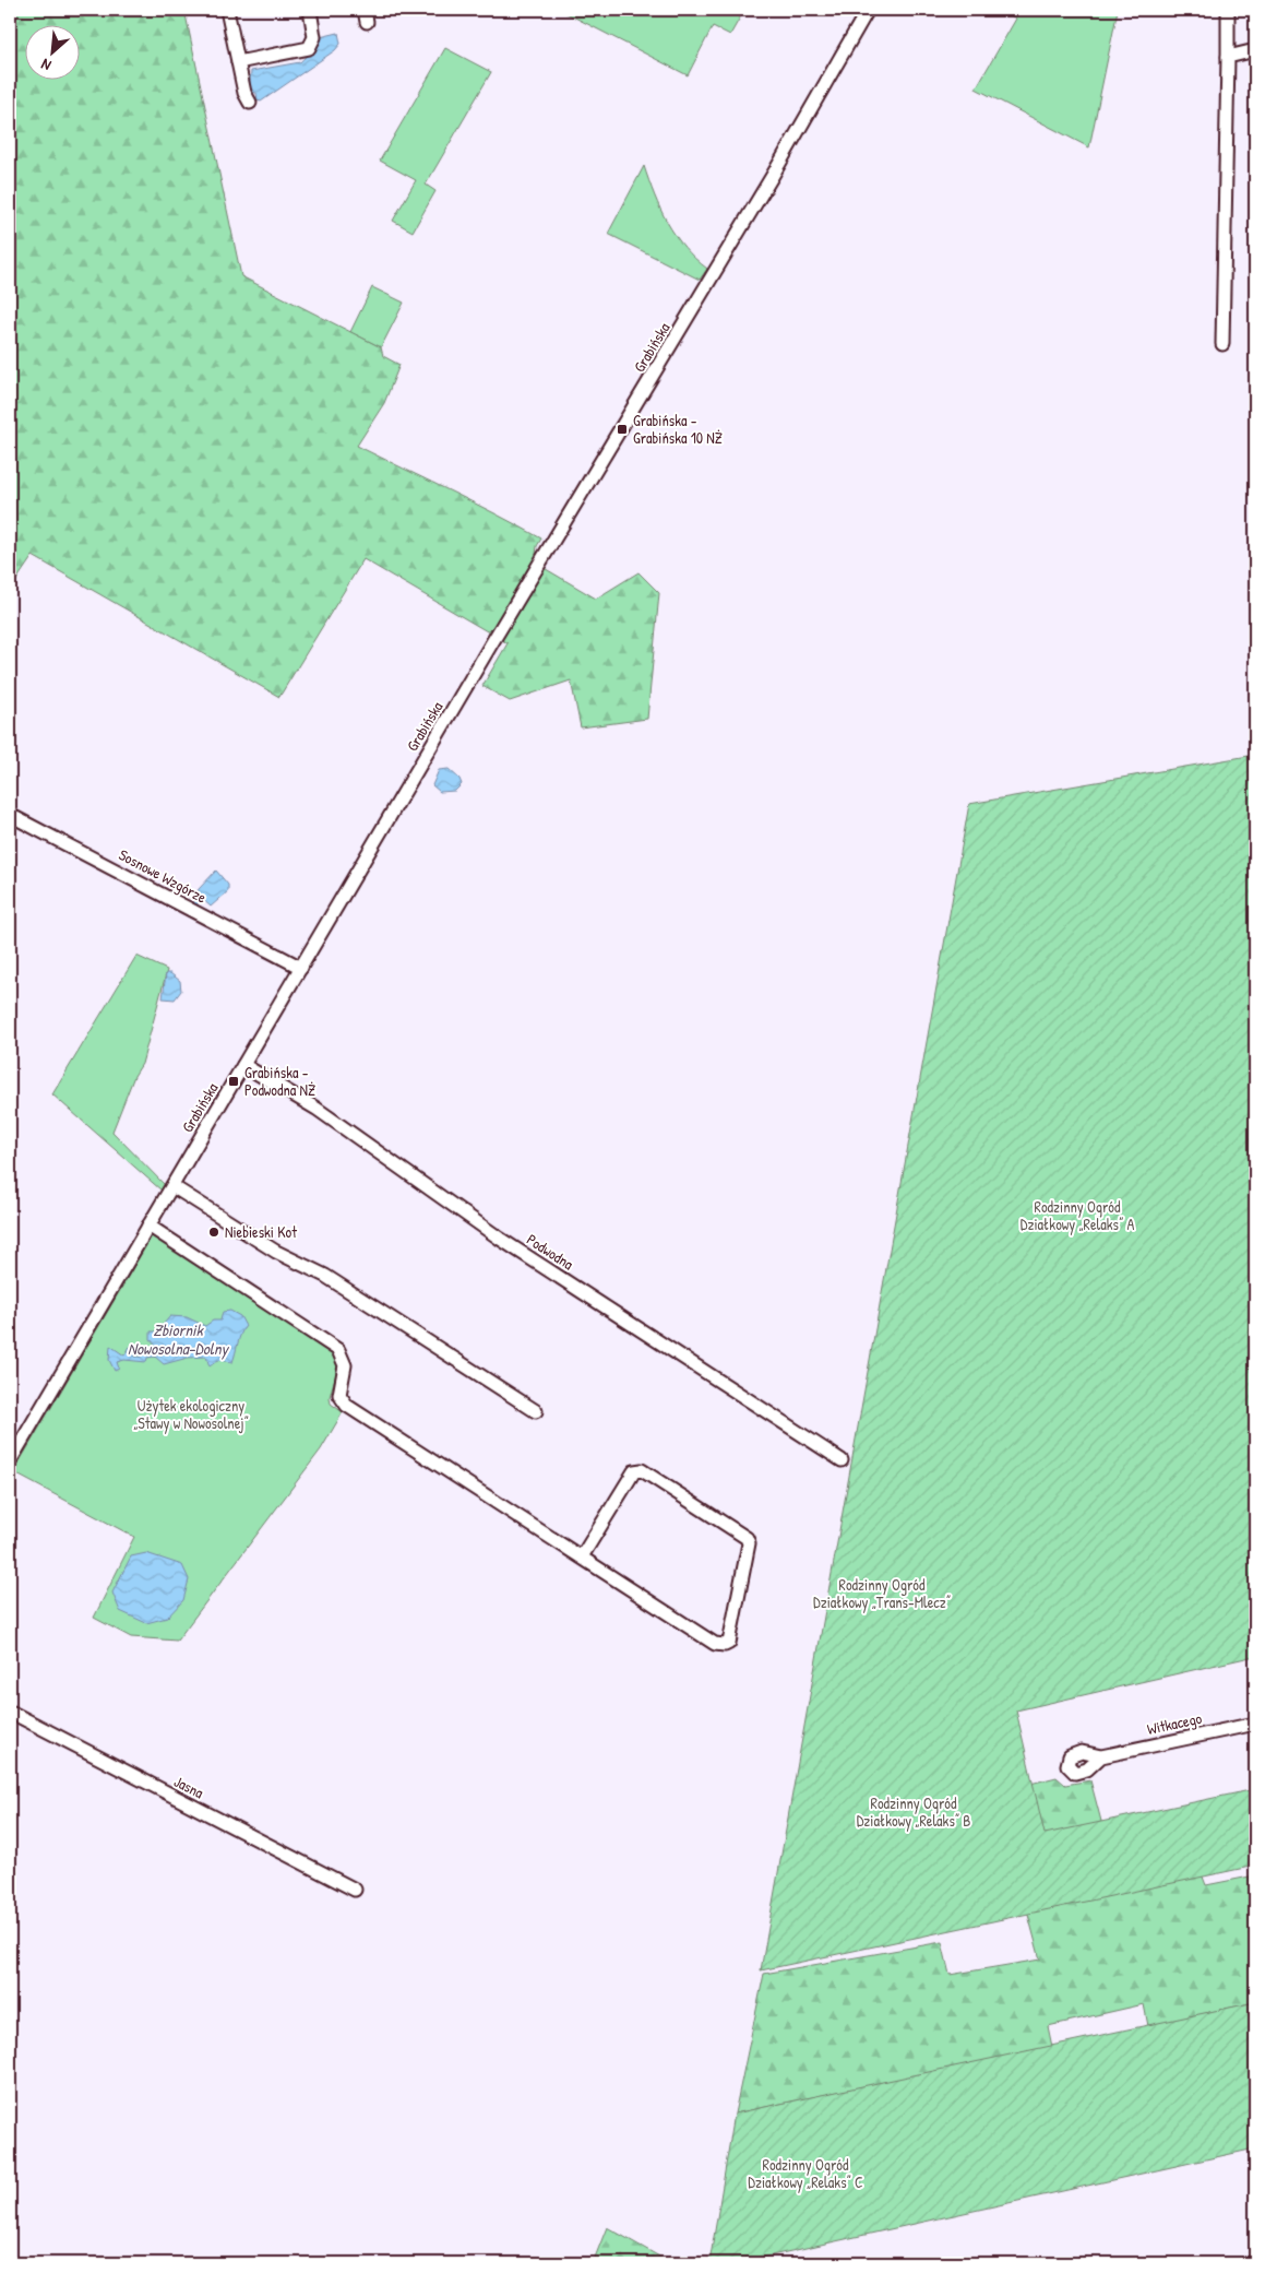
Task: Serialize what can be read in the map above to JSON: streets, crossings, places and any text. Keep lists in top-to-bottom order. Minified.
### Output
{"streets":{"street":["Grabińska","Sosnowe Wzgórze","Podwodna","Witkacego","Jasna"]},"crossings":[["Grabińska","Sosnowe Wzgórze"],["Grabińska","Podwodna"]],"water":["Zbiornik Nowosolna-Dolny"],"parks":["Rodzinny Ogród Działkowy „Relaks” A","Użytek ekologiczny „Stawy w Nowosolnej”","Rodzinny Ogród Działkowy „Trans-Mlecz”","Rodzinny Ogród Działkowy „Relaks” B","Rodzinny Ogród Działkowy „Relaks” C"],"places":{"transit":["Grabińska - Grabińska 10 NŻ","Grabińska - Podwodna NŻ"],"other":["Niebieski Kot"]},"north":"bottom left"}
